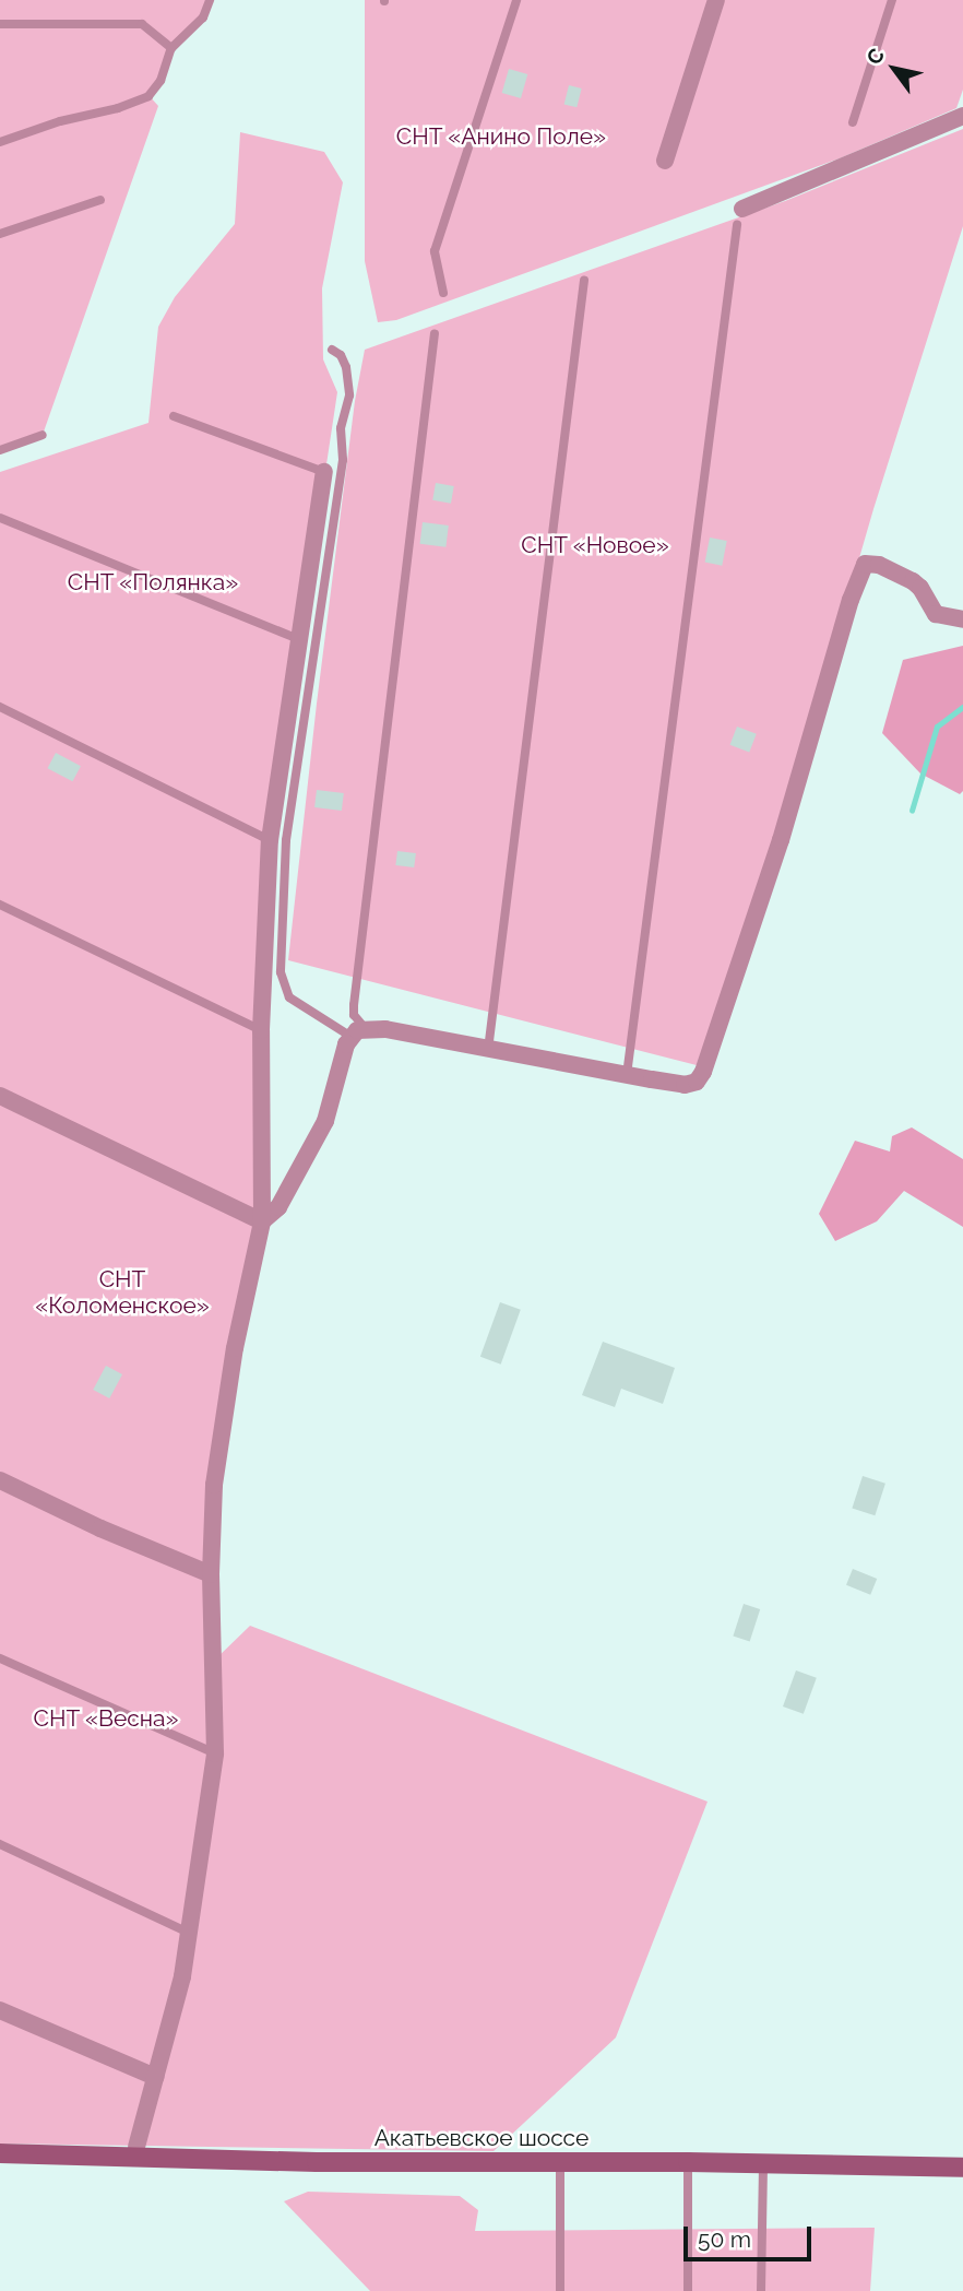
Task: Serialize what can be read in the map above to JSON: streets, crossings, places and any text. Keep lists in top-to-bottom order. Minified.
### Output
{"streets":{"main road":["Акатьевское шоссе"]},"parks":["СНТ «Анино Поле»","СНТ «Новое»","СНТ «Полянка»","СНТ «Коломенское»","СНТ «Весна»"],"scale_bar":"50 m","north":"top left"}
